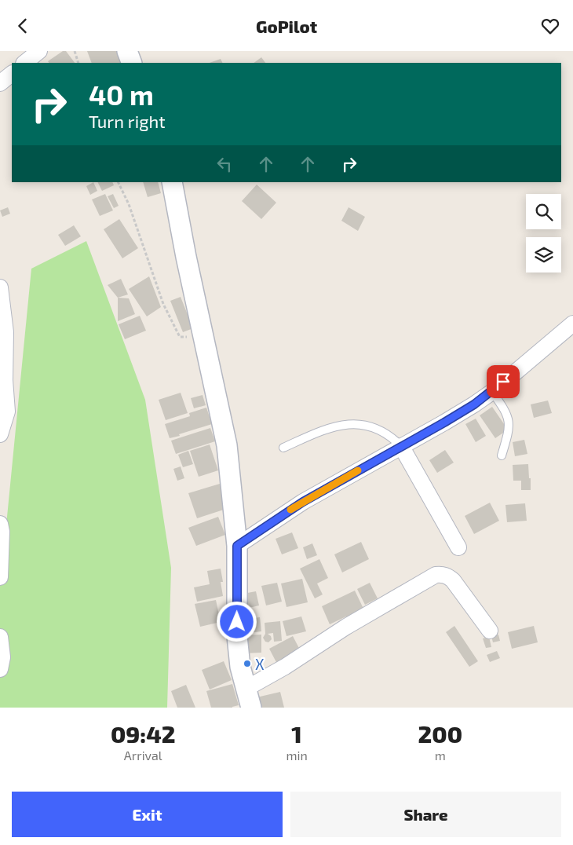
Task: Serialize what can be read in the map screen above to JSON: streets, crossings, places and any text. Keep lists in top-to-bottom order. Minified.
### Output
{"places":["X"],"page":{"header":"GoPilot","turn":["40 m","Turn right"],"eta":["09:42","Arrival","1","min","200","m"],"buttons":["Exit","Share"]}}
